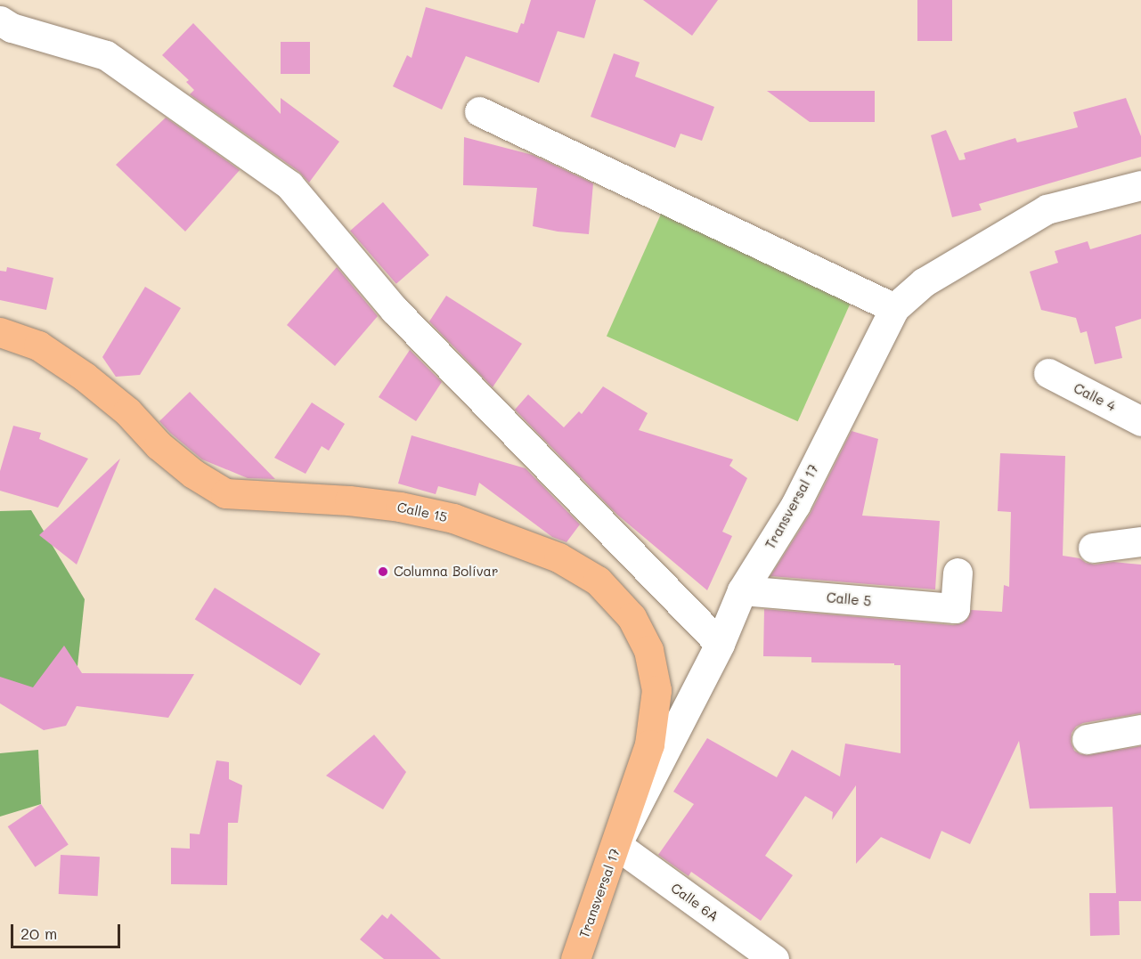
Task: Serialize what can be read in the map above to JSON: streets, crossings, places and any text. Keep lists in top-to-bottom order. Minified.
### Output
{"streets":{"main road":["Transversal 17","Calle 15"],"street":["Calle 4","Calle 5","Calle 6A"]},"crossings":[["Transversal 17","Calle 15"],["Transversal 17","Calle 5"],["Transversal 17","Calle 6A"],["Calle 15","Calle 6A"]],"places":["Columna Bolívar"],"scale_bar":"20 m"}
